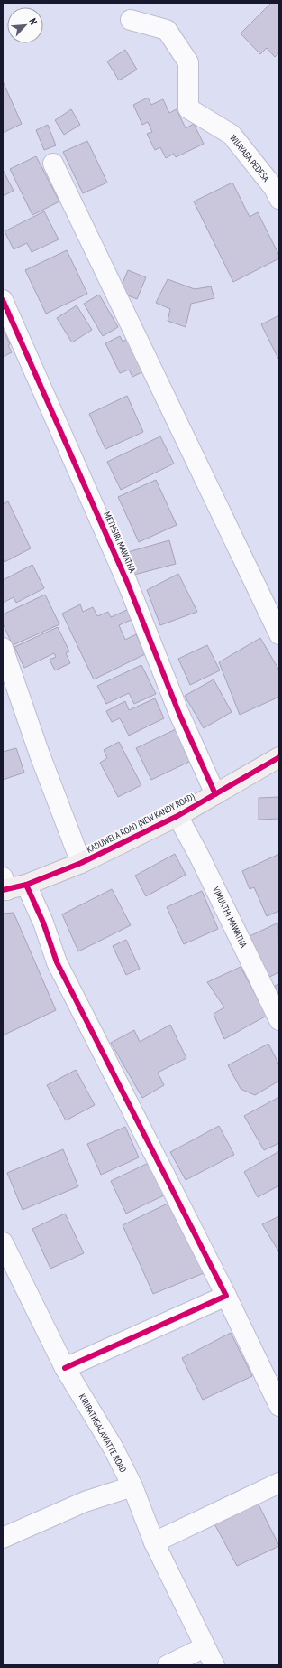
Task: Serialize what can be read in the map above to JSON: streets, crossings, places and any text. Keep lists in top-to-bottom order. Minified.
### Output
{"streets":{"main road":["KADUWELA ROAD (NEW KANDY ROAD)"],"street":["WIJAYABA PEDESA","METHSIRI MAWATHA","VIMUKTHI MAWATHA","KIRIBATHGALAWATTE ROAD"]},"crossings":[["METHSIRI MAWATHA","KADUWELA ROAD (NEW KANDY ROAD)"],["KADUWELA ROAD (NEW KANDY ROAD)","VIMUKTHI MAWATHA"]],"north":"top right"}
